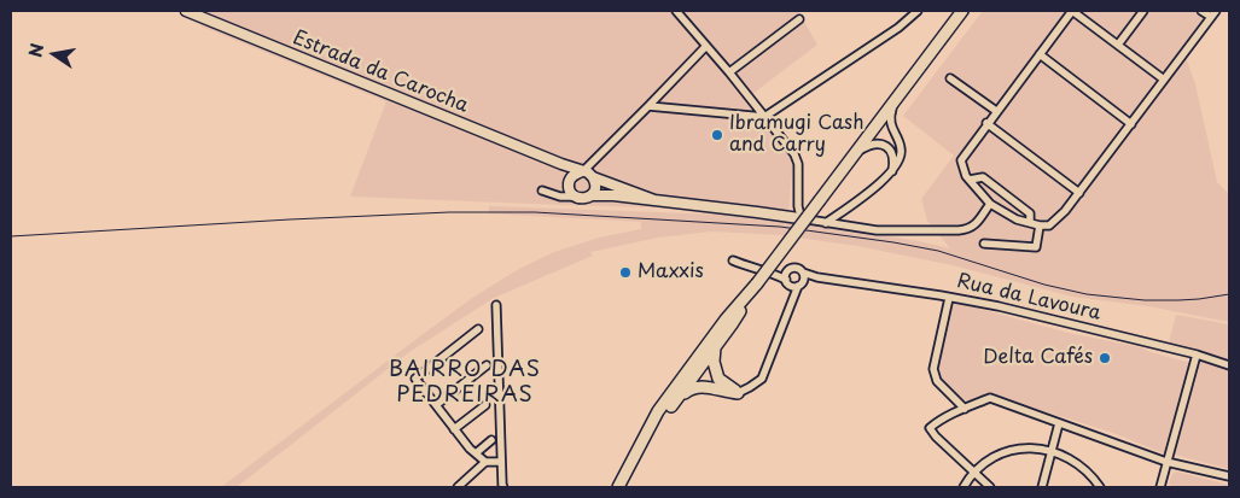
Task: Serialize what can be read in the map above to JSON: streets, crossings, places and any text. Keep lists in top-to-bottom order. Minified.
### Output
{"streets":{"street":["Estrada da Carocha","Rua da Lavoura"]},"districts":["BAIRRO DAS PEDREIRAS"],"places":["Ibramugi Cash and Carry","Maxxis","Delta Cafés"],"north":"left"}
